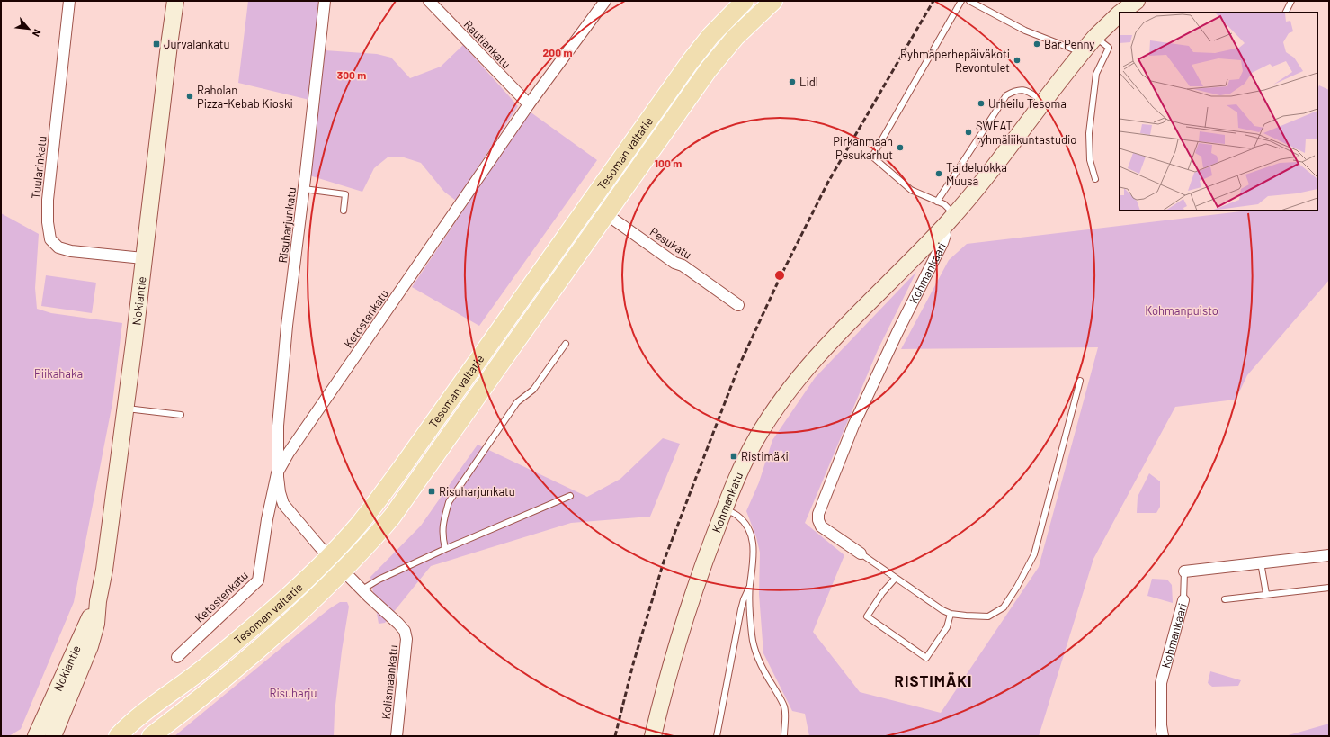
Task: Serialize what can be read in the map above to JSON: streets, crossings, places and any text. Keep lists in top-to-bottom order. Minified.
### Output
{"streets":{"main road":["Tesoman valtatie"],"street":["Rautiankatu","Tuularinkatu","Risuharjunkatu","Pesukatu","Kohmankaari","Nokiantie","Ketostenkatu","Kohmankatu","Kolismaankatu"]},"crossings":[["Rautiankatu","Ketostenkatu"],["Tesoman valtatie","Pesukatu"],["Tesoman valtatie","Kolismaankatu"],["Tuularinkatu","Nokiantie"],["Risuharjunkatu","Ketostenkatu"],["Risuharjunkatu","Kolismaankatu"],["Kohmankaari","Kohmankatu"],["Ketostenkatu","Kolismaankatu"]],"districts":["RISTIMÄKI"],"parks":["Kohmanpuisto","Piikahaka","Risuharju"],"places":{"transit":["Jurvalankatu","Ristimäki","Risuharjunkatu"],"other":["Bar Penny","Ryhmäperhepäiväkoti Revontulet","Lidl","Raholan Pizza-Kebab Kioski","Urheilu Tesoma","SWEAT ryhmäliikuntastudio","Pirkanmaan Pesukarhut","Taideluokka Muusa"]},"north":"bottom right","rings":["200 m","300 m","100 m"]}
